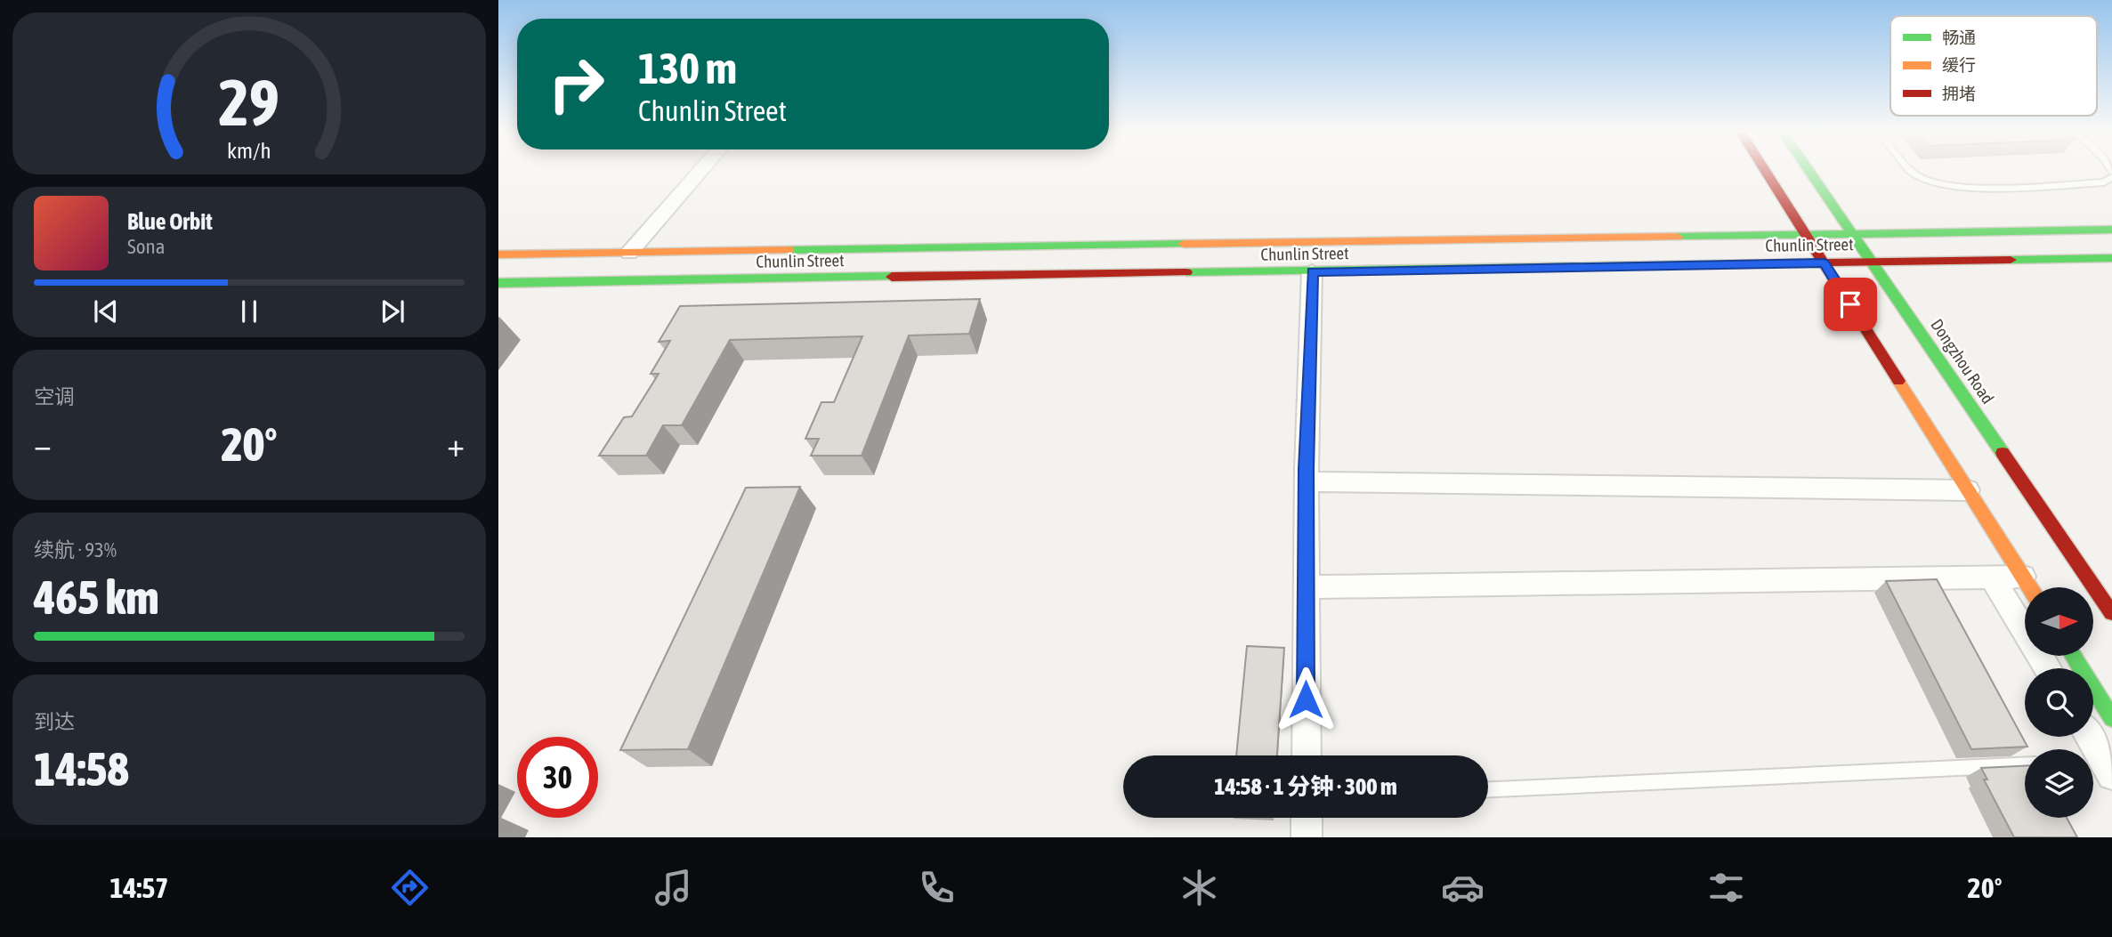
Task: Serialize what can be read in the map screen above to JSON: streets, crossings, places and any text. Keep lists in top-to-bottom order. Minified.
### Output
{"streets":{"main road":["Chunlin Street","Dongzhou Road"]},"crossings":[["Chunlin Street","Dongzhou Road"]],"legend":["畅通","缓行","拥堵"],"north":"right","page":{"turn":["130 m","Chunlin Street"],"song":["Blue Orbit","Sona"],"tile":["空调",["续航 · 93%","465 km"],["到达","14:58"]],"heat":["−","20°","+"],"limit":"30","trip":"14:58 · 1 分钟 · 300 m","tabs":["14:57","20°"],"gauge":["29","km/h"]}}
